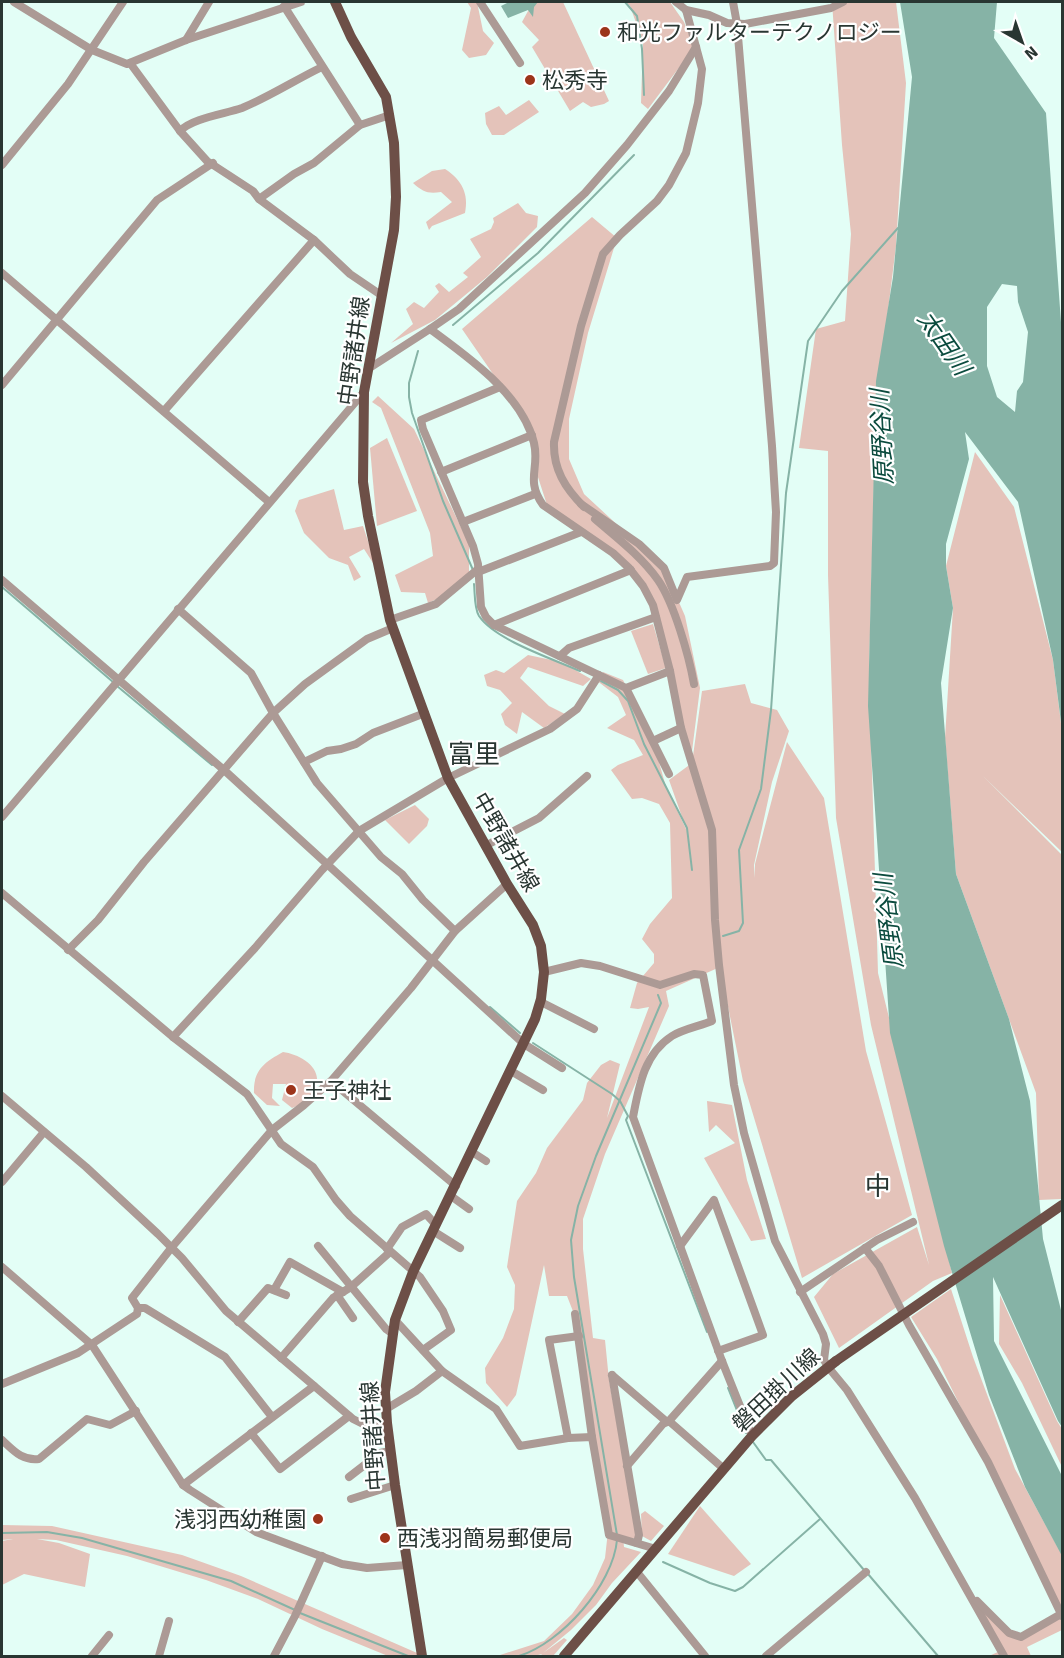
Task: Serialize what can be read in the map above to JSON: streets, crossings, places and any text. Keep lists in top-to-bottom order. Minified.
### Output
{"streets":{"main road":["中野諸井線","磐田掛川線"]},"districts":["富里","中"],"water":["太田川","原野谷川"],"places":["和光ファルターテクノロジー","松秀寺","王子神社","浅羽西幼稚園","西浅羽簡易郵便局"],"north":"bottom right"}
